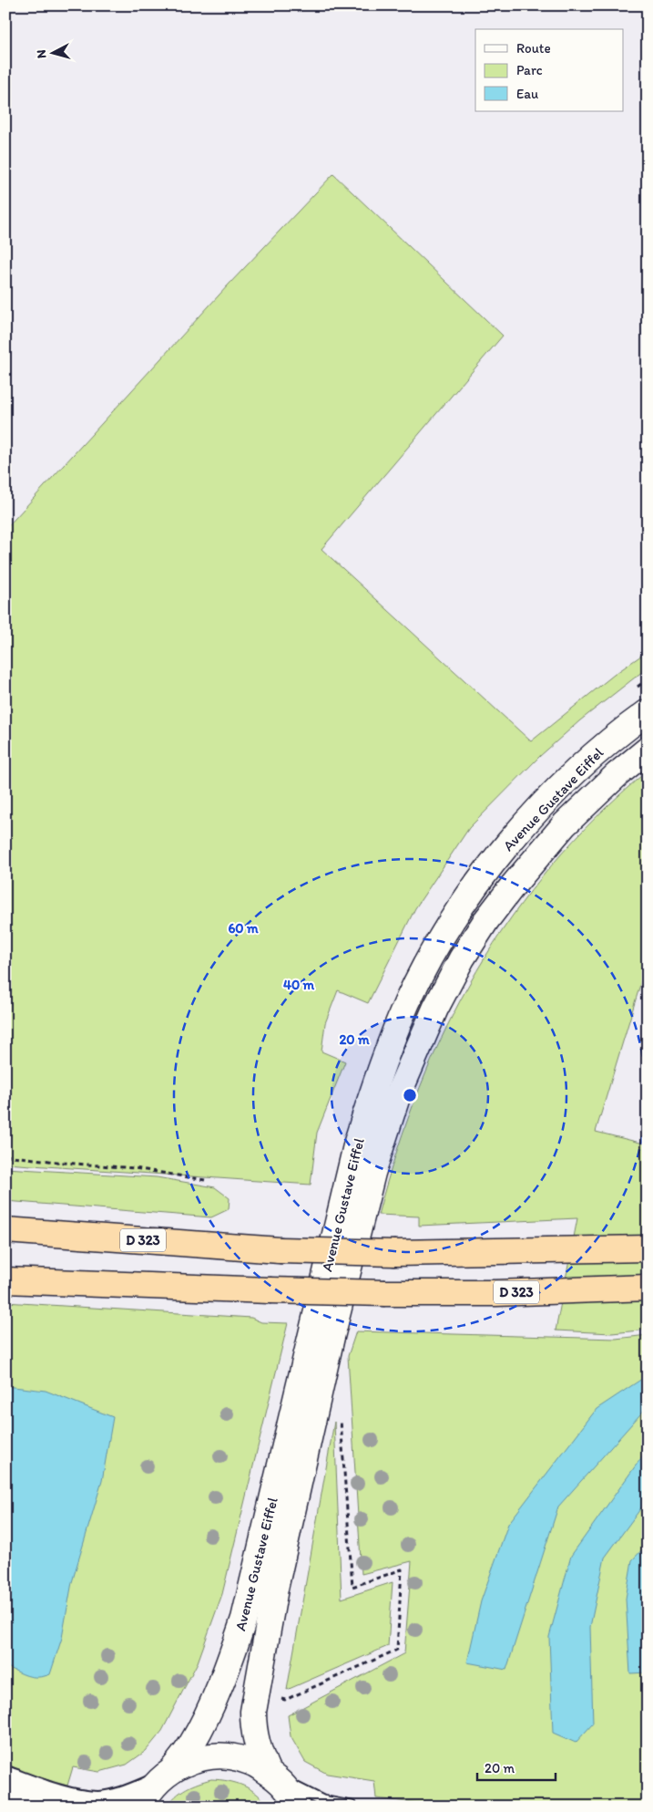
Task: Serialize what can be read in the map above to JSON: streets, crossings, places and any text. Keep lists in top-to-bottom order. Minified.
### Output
{"streets":{"highway":["D 323"],"street":["Avenue Gustave Eiffel"]},"legend":["Route","Parc","Eau"],"scale_bar":"20 m","north":"left","rings":["60 m","40 m","20 m"]}
